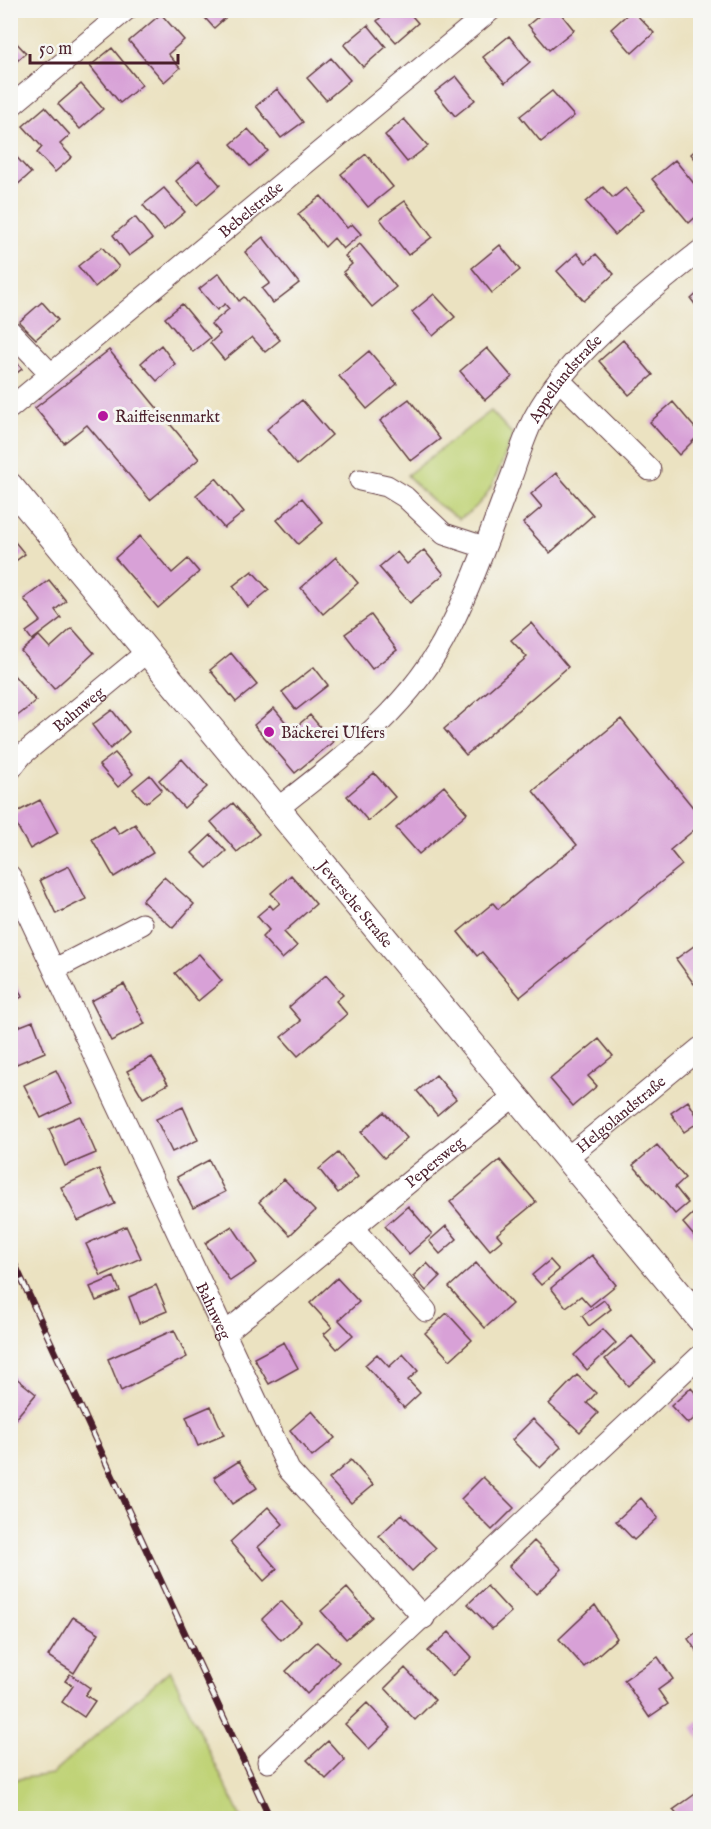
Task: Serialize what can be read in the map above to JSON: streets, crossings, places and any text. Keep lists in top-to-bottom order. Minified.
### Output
{"streets":{"street":["Bebelstraße","Appellandstraße","Bahnweg","Jeversche Straße","Helgolandstraße","Pepersweg"]},"crossings":[["Appellandstraße","Jeversche Straße"],["Bahnweg","Jeversche Straße"],["Bahnweg","Pepersweg"],["Jeversche Straße","Helgolandstraße"],["Jeversche Straße","Pepersweg"]],"places":["Raiffeisenmarkt","Bäckerei Ulfers"],"scale_bar":"50 m"}
